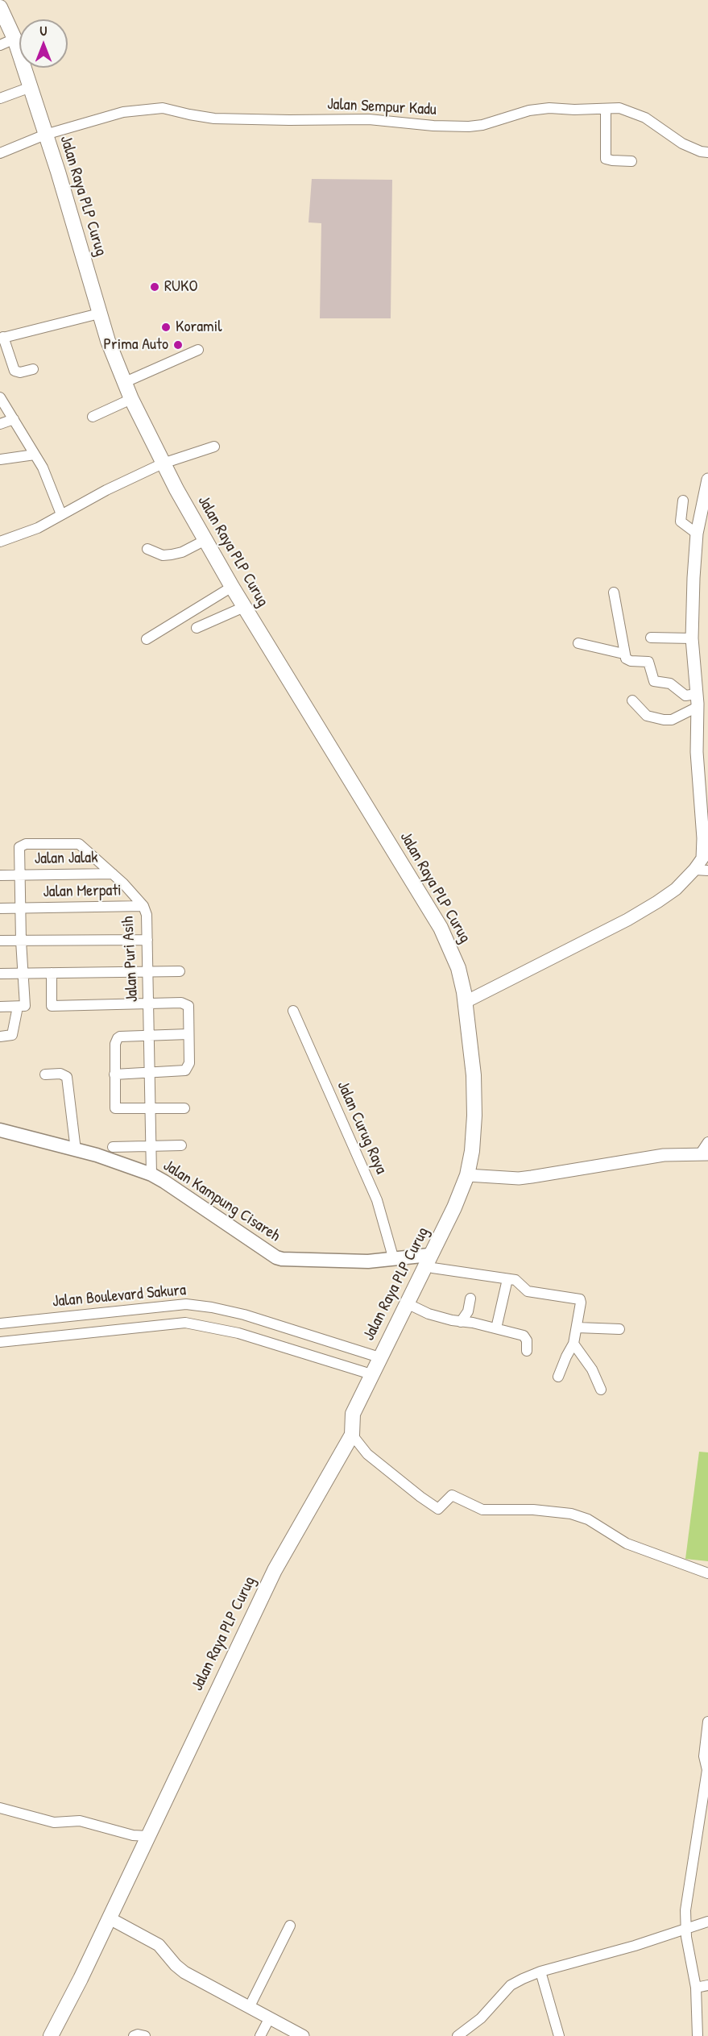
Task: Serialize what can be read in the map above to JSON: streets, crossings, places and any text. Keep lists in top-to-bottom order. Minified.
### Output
{"streets":{"main road":["Jalan Raya PLP Curug","Jalan Kampung Cisareh"],"street":["Jalan Sempur Kadu","Jalan Jalak","Jalan Merpati","Jalan Puri Asih","Jalan Curug Raya","Jalan Boulevard Sakura"]},"crossings":[["Jalan Sempur Kadu","Jalan Raya PLP Curug"],["Jalan Raya PLP Curug","Jalan Kampung Cisareh"],["Jalan Raya PLP Curug","Jalan Boulevard Sakura"],["Jalan Jalak","Jalan Puri Asih"],["Jalan Merpati","Jalan Puri Asih"],["Jalan Puri Asih","Jalan Kampung Cisareh"],["Jalan Curug Raya","Jalan Kampung Cisareh"]],"places":["RUKO","Koramil","Prima Auto"],"north":"top"}
